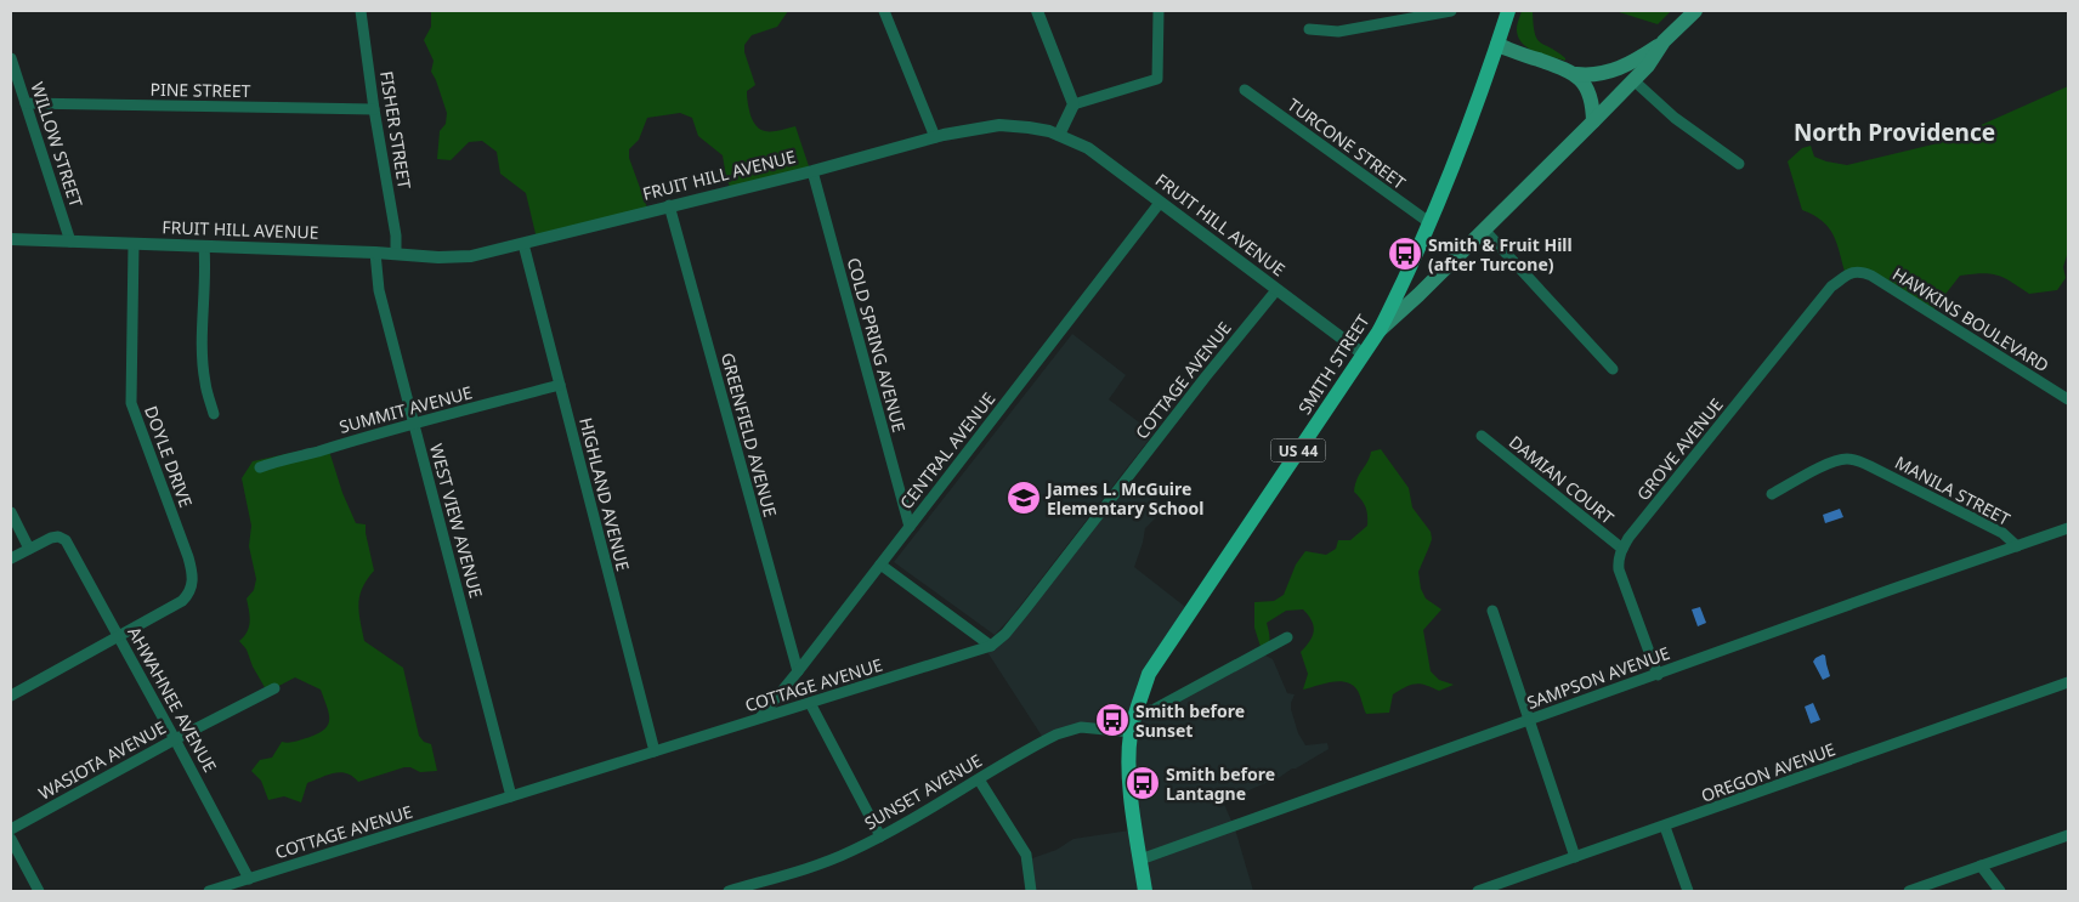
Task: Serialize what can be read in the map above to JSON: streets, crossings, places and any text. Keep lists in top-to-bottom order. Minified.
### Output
{"streets":{"main road":["SMITH STREET","US 44"],"street":["PINE STREET","FISHER STREET","TURCONE STREET","WILLOW STREET","FRUIT HILL AVENUE","HAWKINS BOULEVARD","COLD SPRING AVENUE","COTTAGE AVENUE","SUMMIT AVENUE","GREENFIELD AVENUE","GROVE AVENUE","CENTRAL AVENUE","DOYLE DRIVE","DAMIAN COURT","MANILA STREET","HIGHLAND AVENUE","WEST VIEW AVENUE","SAMPSON AVENUE","AHWAHNEE AVENUE","WASIOTA AVENUE","OREGON AVENUE","SUNSET AVENUE"]},"crossings":[["PINE STREET","FISHER STREET"],["PINE STREET","WILLOW STREET"],["FISHER STREET","FRUIT HILL AVENUE"],["TURCONE STREET","SMITH STREET"],["WILLOW STREET","FRUIT HILL AVENUE"],["FRUIT HILL AVENUE","COLD SPRING AVENUE"],["FRUIT HILL AVENUE","SMITH STREET"],["FRUIT HILL AVENUE","COTTAGE AVENUE"],["FRUIT HILL AVENUE","GREENFIELD AVENUE"],["FRUIT HILL AVENUE","CENTRAL AVENUE"],["FRUIT HILL AVENUE","DOYLE DRIVE"],["FRUIT HILL AVENUE","HIGHLAND AVENUE"],["FRUIT HILL AVENUE","WEST VIEW AVENUE"],["HAWKINS BOULEVARD","GROVE AVENUE"],["COLD SPRING AVENUE","CENTRAL AVENUE"],["SMITH STREET","SAMPSON AVENUE"],["SMITH STREET","SUNSET AVENUE"],["COTTAGE AVENUE","CENTRAL AVENUE"],["COTTAGE AVENUE","HIGHLAND AVENUE"],["COTTAGE AVENUE","WEST VIEW AVENUE"],["COTTAGE AVENUE","AHWAHNEE AVENUE"],["SUMMIT AVENUE","HIGHLAND AVENUE"],["SUMMIT AVENUE","WEST VIEW AVENUE"],["GREENFIELD AVENUE","CENTRAL AVENUE"],["GROVE AVENUE","DAMIAN COURT"],["DOYLE DRIVE","AHWAHNEE AVENUE"],["MANILA STREET","SAMPSON AVENUE"],["AHWAHNEE AVENUE","WASIOTA AVENUE"]],"districts":["North Providence"],"places":{"bus stop":["Smith & Fruit Hill (after Turcone)","Smith before Sunset","Smith before Lantagne"],"school or university":["James L. McGuire Elementary School"]}}
